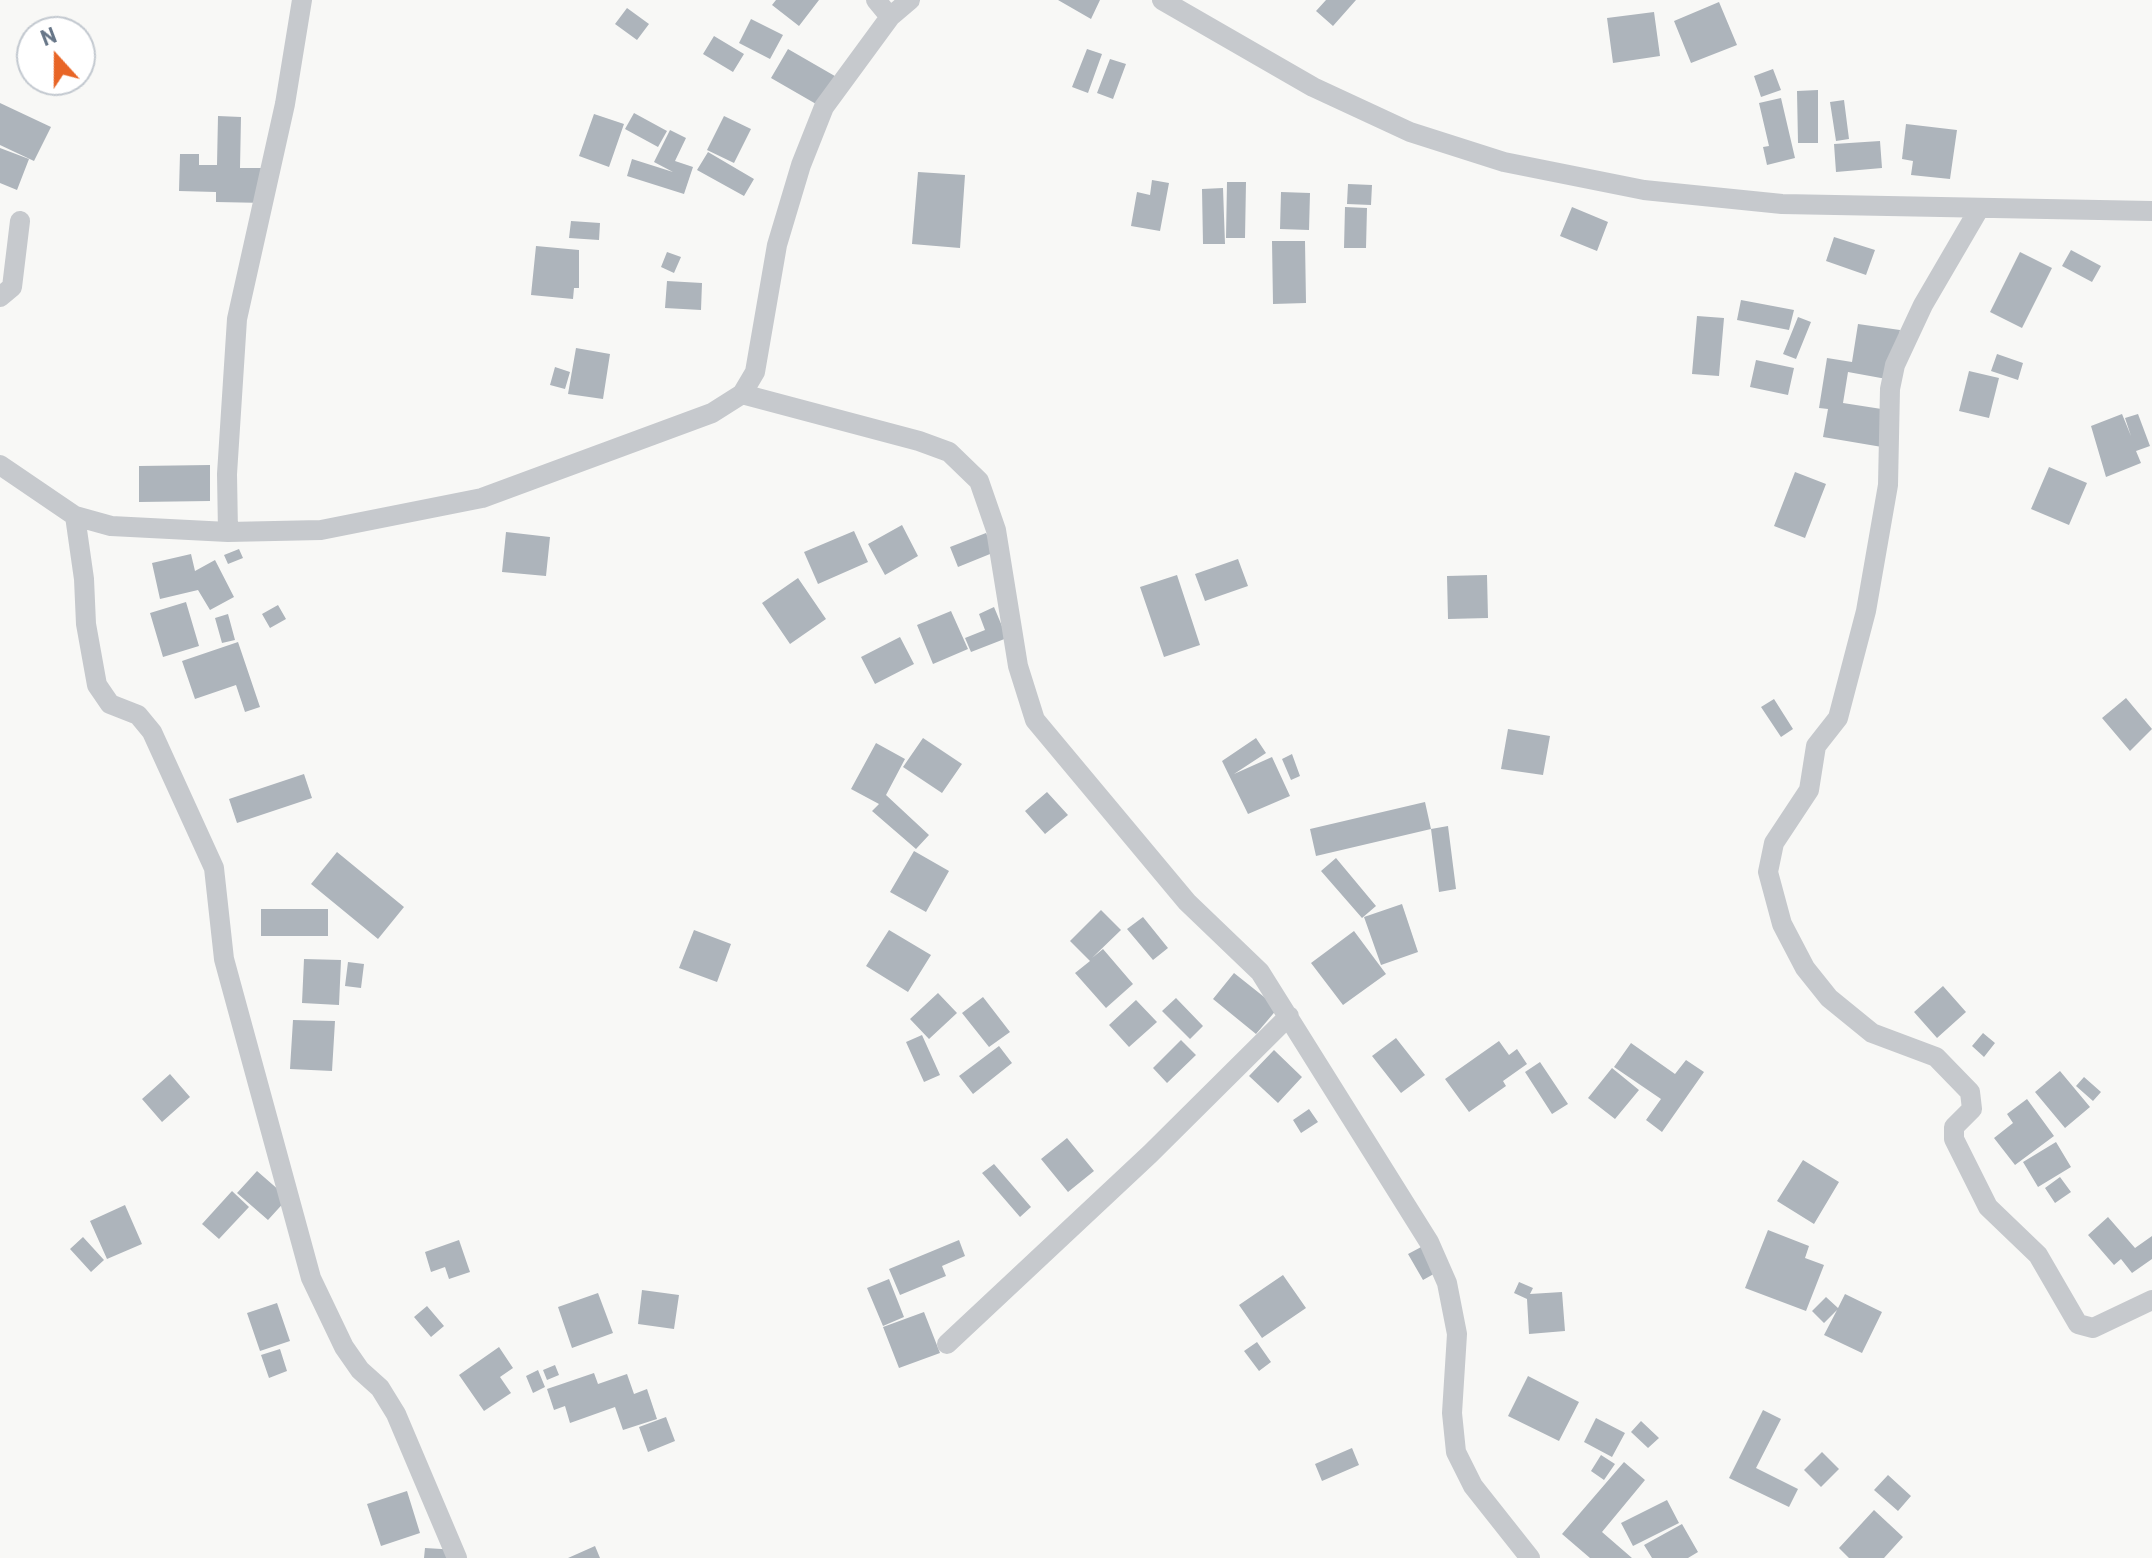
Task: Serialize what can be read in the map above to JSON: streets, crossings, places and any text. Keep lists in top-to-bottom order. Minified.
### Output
{"north":"top"}
